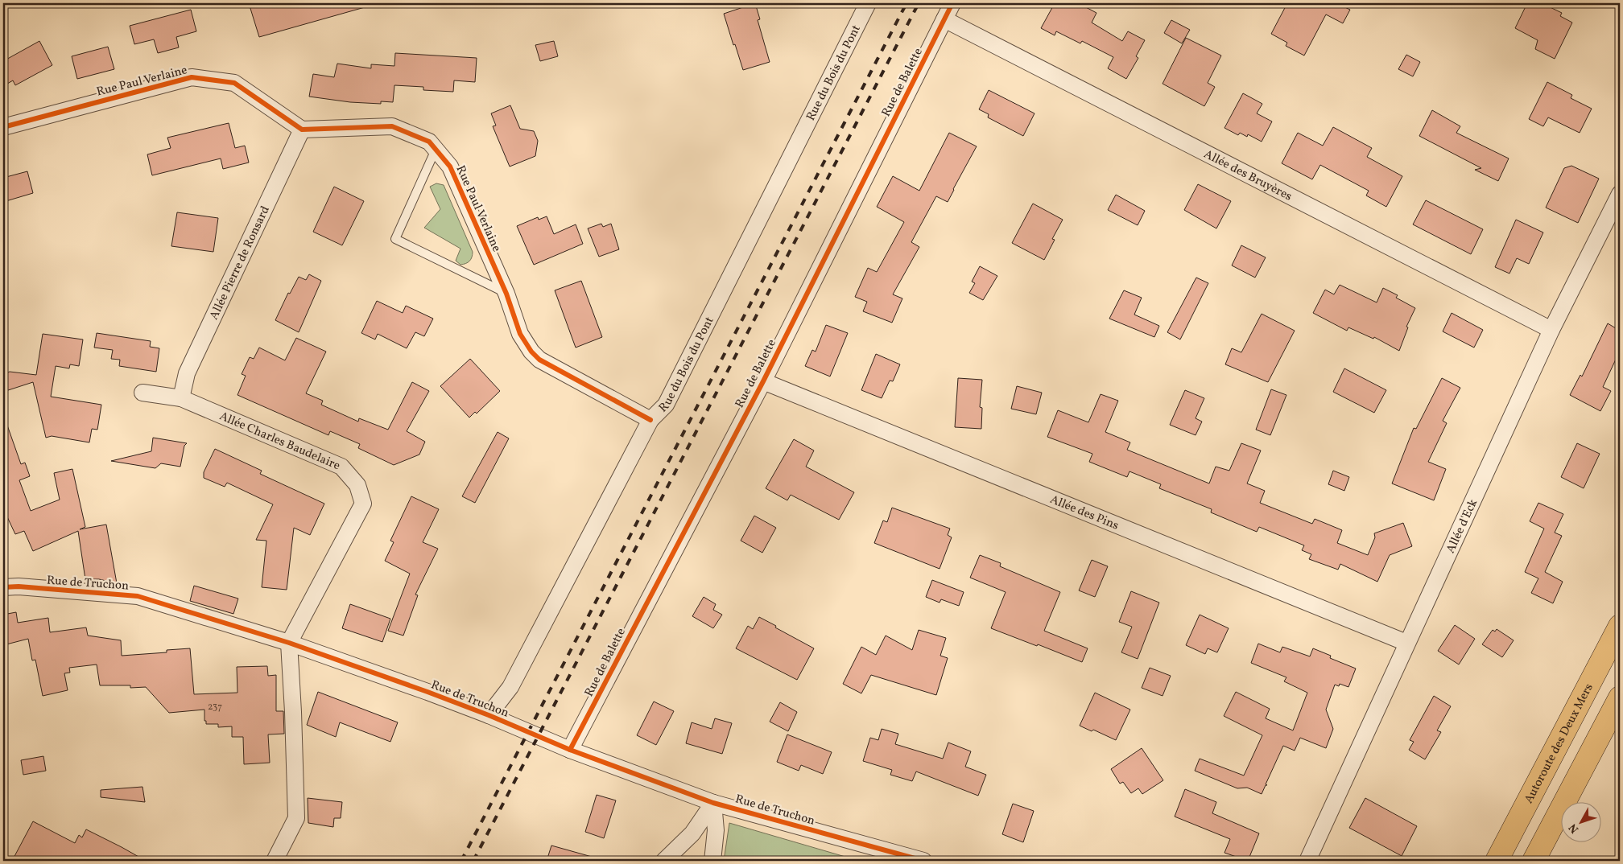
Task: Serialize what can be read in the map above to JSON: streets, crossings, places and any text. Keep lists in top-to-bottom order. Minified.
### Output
{"streets":{"highway":["Autoroute des Deux Mers"],"street":["Rue du Bois du Pont","Rue Paul Verlaine","Rue de Balette","Allée des Bruyères","Allée Pierre de Ronsard","Allée Charles Baudelaire","Allée des Pins","Allée d'Eck","Rue de Truchon"]},"crossings":[["Rue du Bois du Pont","Rue Paul Verlaine"],["Rue du Bois du Pont","Rue de Truchon"],["Rue Paul Verlaine","Allée Pierre de Ronsard"],["Rue de Balette","Allée des Bruyères"],["Rue de Balette","Allée des Pins"],["Rue de Balette","Rue de Truchon"],["Allée des Bruyères","Allée d'Eck"],["Allée Pierre de Ronsard","Allée Charles Baudelaire"],["Allée Charles Baudelaire","Rue de Truchon"],["Allée des Pins","Allée d'Eck"]],"house_numbers":["237"],"north":"bottom left"}
